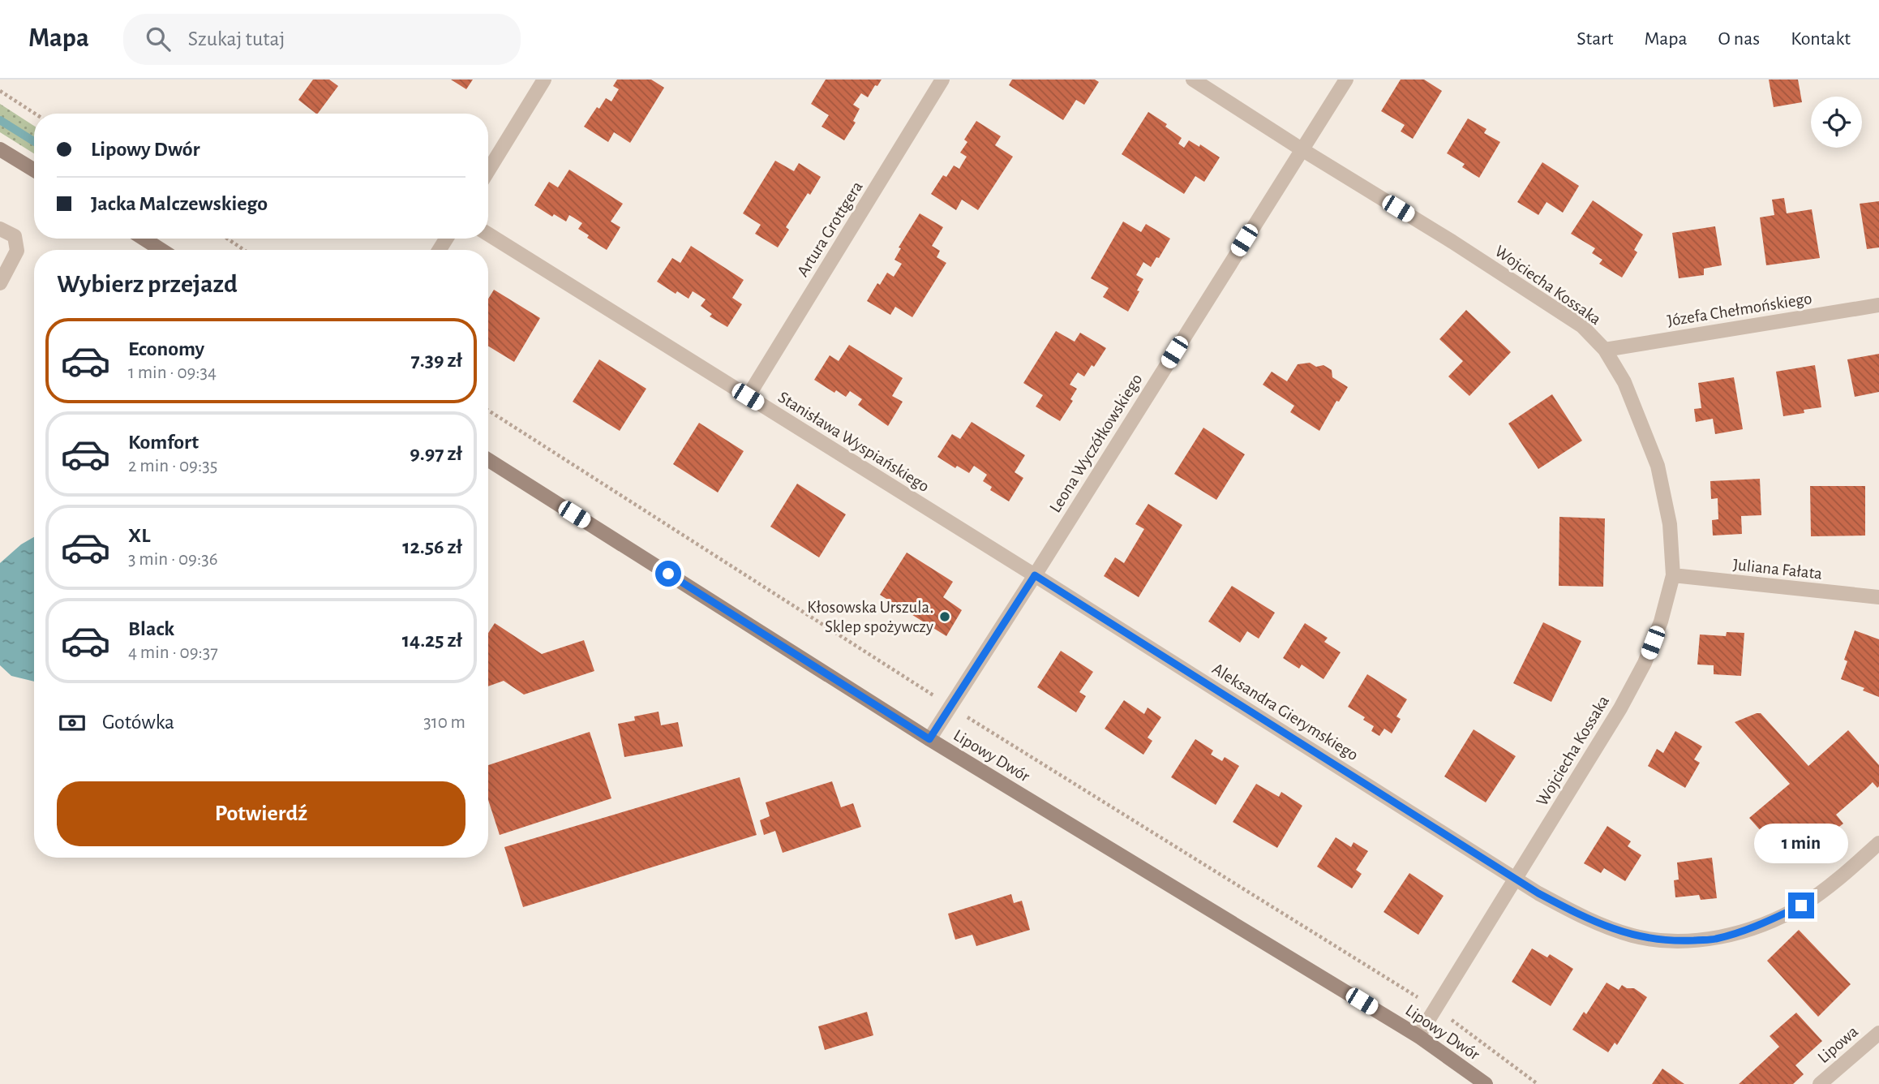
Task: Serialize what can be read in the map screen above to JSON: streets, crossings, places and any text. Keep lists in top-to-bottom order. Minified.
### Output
{"streets":{"street":["Artura Grottgera","Wojciecha Kossaka","Józefa Chełmońskiego","Stanisława Wyspiańskiego","Leona Wyczółkowskiego","Juliana Fałata","Aleksandra Gierymskiego","Lipowy Dwór","Lipowa"]},"crossings":[["Artura Grottgera","Stanisława Wyspiańskiego"],["Wojciecha Kossaka","Józefa Chełmońskiego"],["Wojciecha Kossaka","Leona Wyczółkowskiego"],["Wojciecha Kossaka","Juliana Fałata"],["Wojciecha Kossaka","Aleksandra Gierymskiego"],["Wojciecha Kossaka","Lipowy Dwór"],["Stanisława Wyspiańskiego","Leona Wyczółkowskiego"],["Stanisława Wyspiańskiego","Aleksandra Gierymskiego"],["Leona Wyczółkowskiego","Aleksandra Gierymskiego"],["Leona Wyczółkowskiego","Lipowy Dwór"]],"places":["Kłosowska Urszula. Sklep spożywczy"],"page":{"header":"Mapa","search":"Szukaj tutaj","nav":["Start","Mapa","O nas","Kontakt"],"banner":["Lipowy Dwór","Jacka Malczewskiego"],"heading":"Wybierz przejazd","list":[{"name":"Economy","note":"1 min · 09:34","value":"7.39 zł"},{"name":"Komfort","note":"2 min · 09:35","value":"9.97 zł"},{"name":"XL","note":"3 min · 09:36","value":"12.56 zł"},{"name":"Black","note":"4 min · 09:37","value":"14.25 zł"}],"pay":["Gotówka","310 m"],"buttons":"Potwierdź","bubble":"1 min"}}
